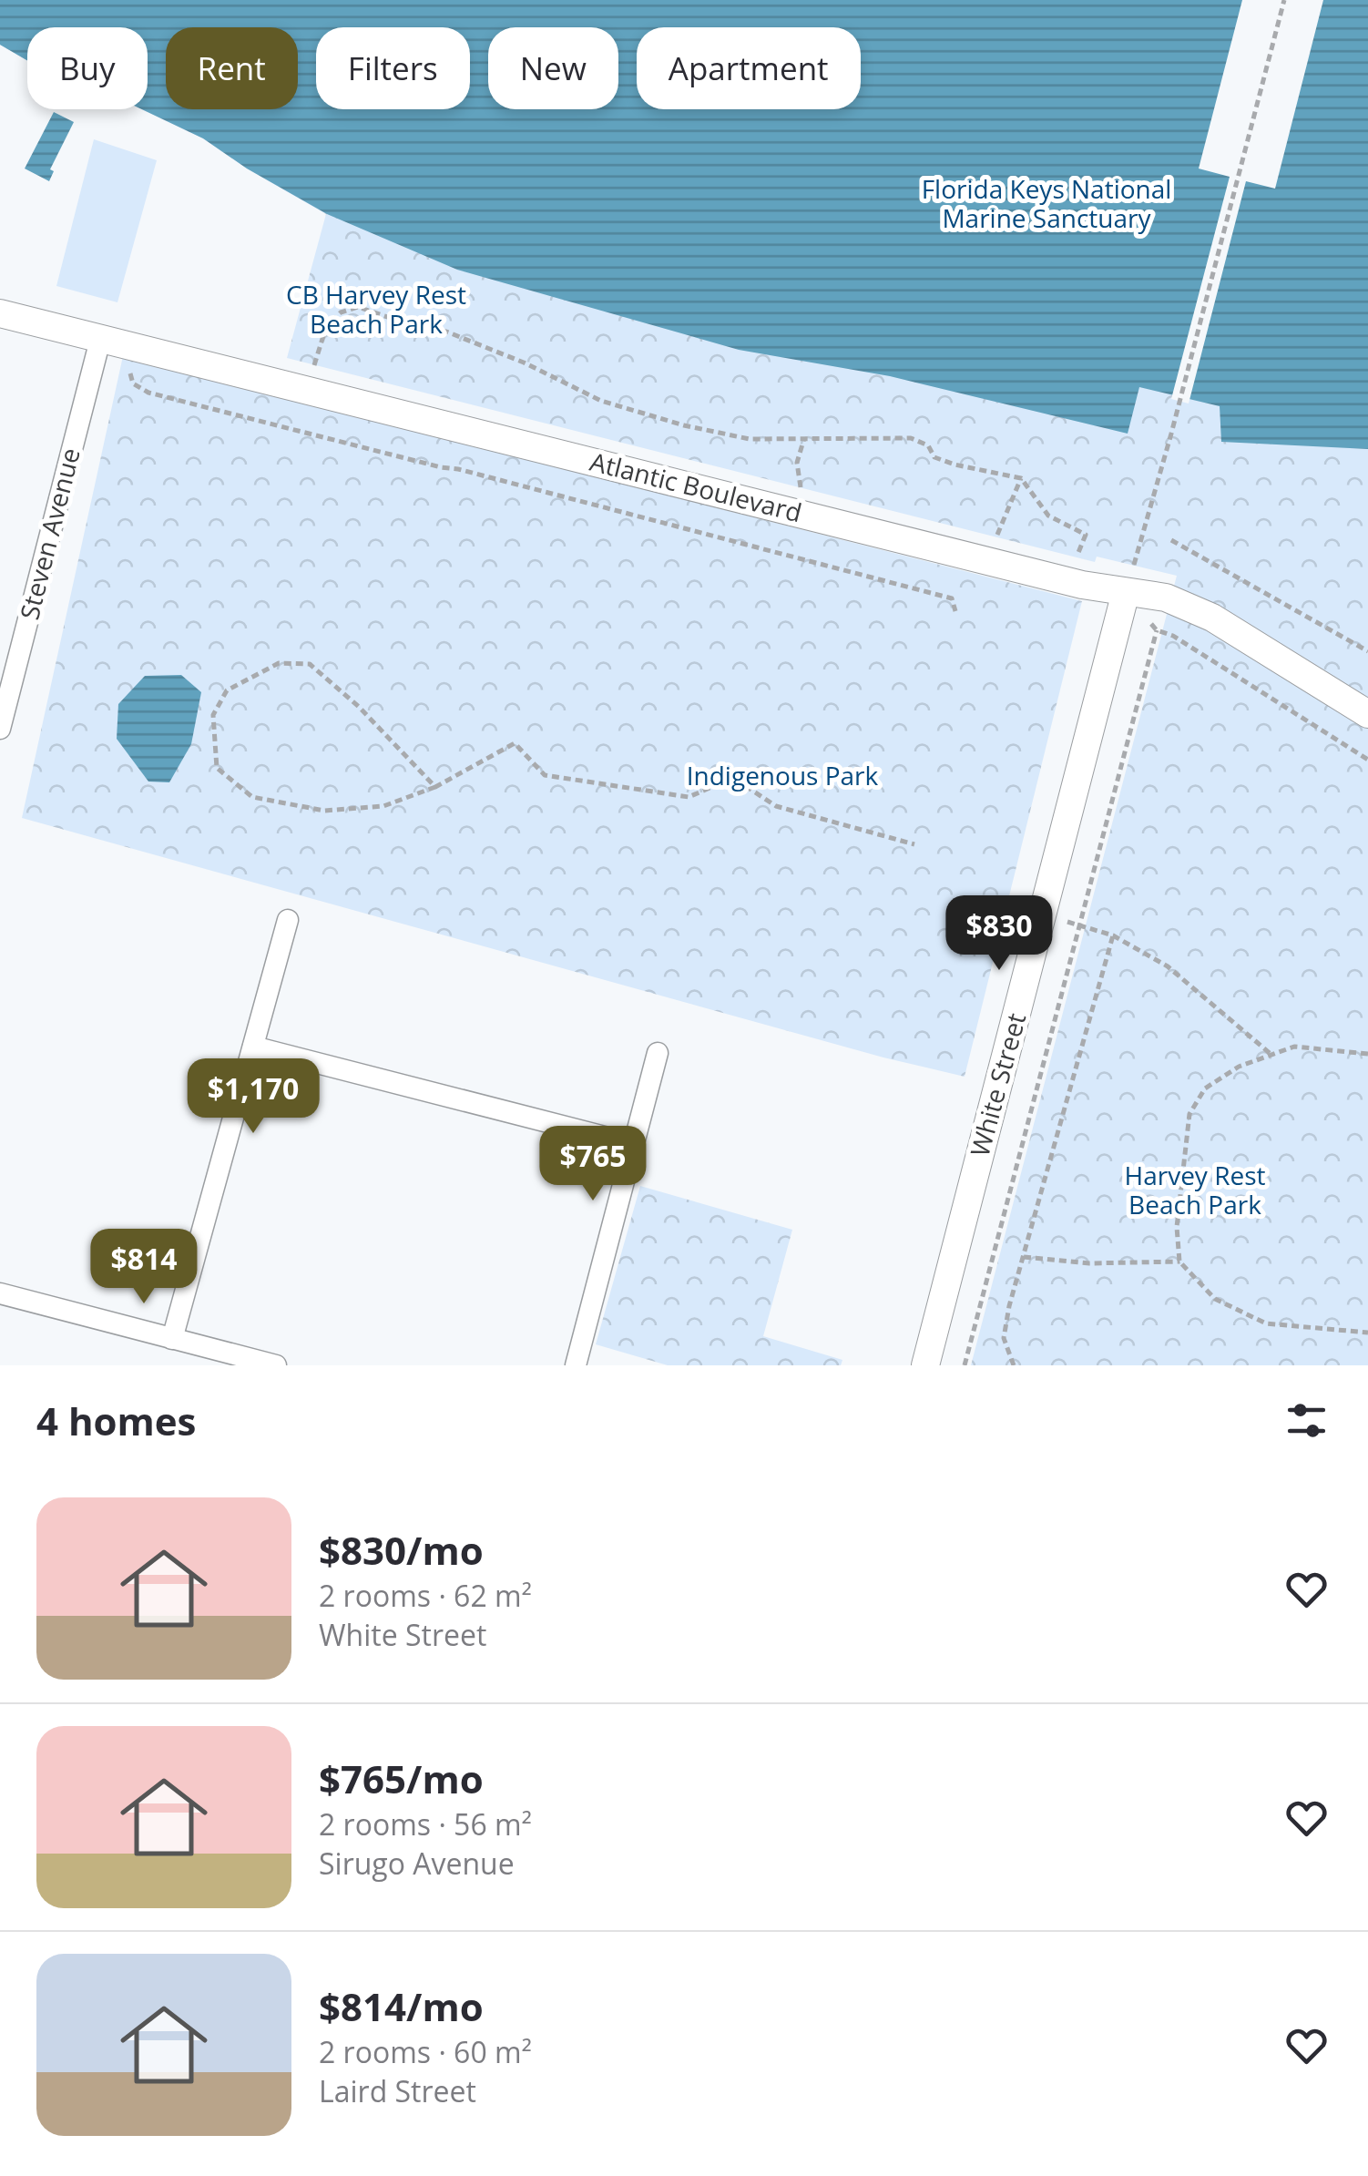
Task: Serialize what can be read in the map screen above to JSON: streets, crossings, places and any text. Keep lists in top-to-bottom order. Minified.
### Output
{"streets":{"street":["Atlantic Boulevard","Steven Avenue","White Street"]},"crossings":[["Atlantic Boulevard","Steven Avenue"],["Atlantic Boulevard","White Street"]],"parks":["Florida Keys National Marine Sanctuary","CB Harvey Rest Beach Park","Indigenous Park","Harvey Rest Beach Park"],"page":{"chip":["Buy","Rent","Filters","New","Apartment"],"price":["$830","$1,170","$765","$814"],"heading":"4 homes","list":[{"name":"$830/mo","note":"2 rooms · 62 m² · White Street"},{"name":"$765/mo","note":"2 rooms · 56 m² · Sirugo Avenue"},{"name":"$814/mo","note":"2 rooms · 60 m² · Laird Street"}]}}
